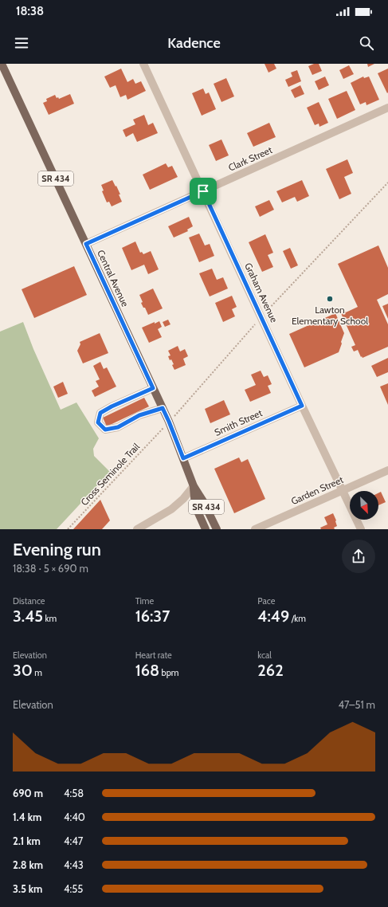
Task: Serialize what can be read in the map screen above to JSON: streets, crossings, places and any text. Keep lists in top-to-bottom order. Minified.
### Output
{"streets":{"main road":["SR 434","Central Avenue"],"street":["Clark Street","Graham Avenue","Smith Street","Garden Street"],"path":["Cross Seminole Trail"]},"crossings":[["Clark Street","Central Avenue"],["Clark Street","Graham Avenue"],["Central Avenue","Smith Street"],["Graham Avenue","Smith Street"],["Graham Avenue","Garden Street"]],"places":["Lawton Elementary School"],"north":"bottom right","page":{"status":"18:38","header":"Kadence","heading":["Evening run","18:38 · 5 × 690 m"],"stats":[["Distance","3.45 km"],["Time","16:37"],["Pace","4:49 /km"],["Elevation","30 m"],["Heart rate","168 bpm"],["kcal","262"]],"chart":["Elevation","47–51 m"],"list":[{"name":"690 m","note":"4:58"},{"name":"1.4 km","note":"4:40"},{"name":"2.1 km","note":"4:47"},{"name":"2.8 km","note":"4:43"},{"name":"3.5 km","note":"4:55"}]}}
